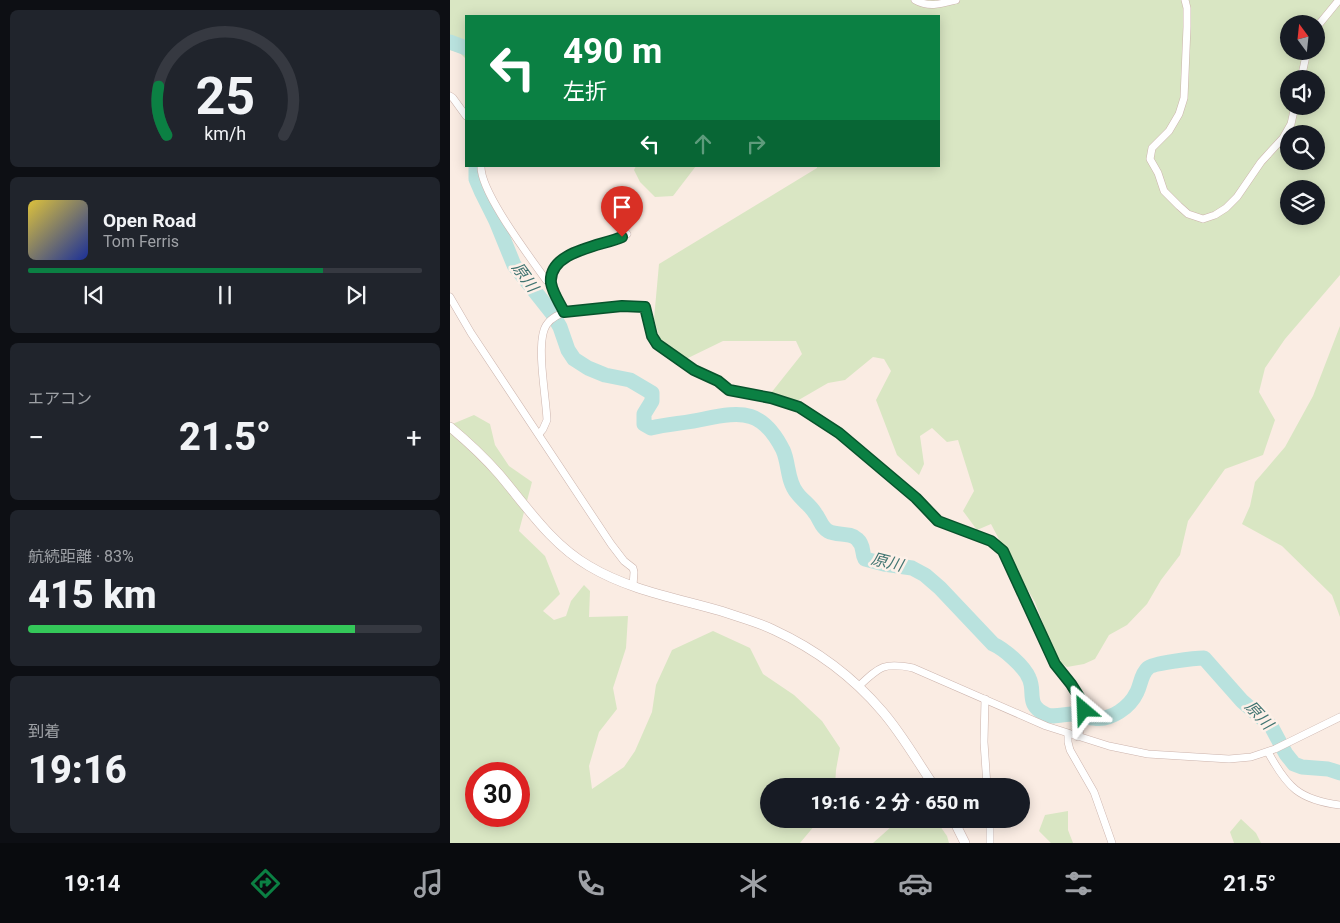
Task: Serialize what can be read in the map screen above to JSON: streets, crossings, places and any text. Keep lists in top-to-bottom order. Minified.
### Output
{"water":["原川"],"north":"top","page":{"turn":["490 m","左折"],"song":["Open Road","Tom Ferris"],"tile":["エアコン",["航続距離 · 83%","415 km"],["到着","19:16"]],"heat":["−","21.5°","+"],"limit":"30","trip":"19:16 · 2 分 · 650 m","tabs":["19:14","21.5°"],"gauge":["25","km/h"]}}
